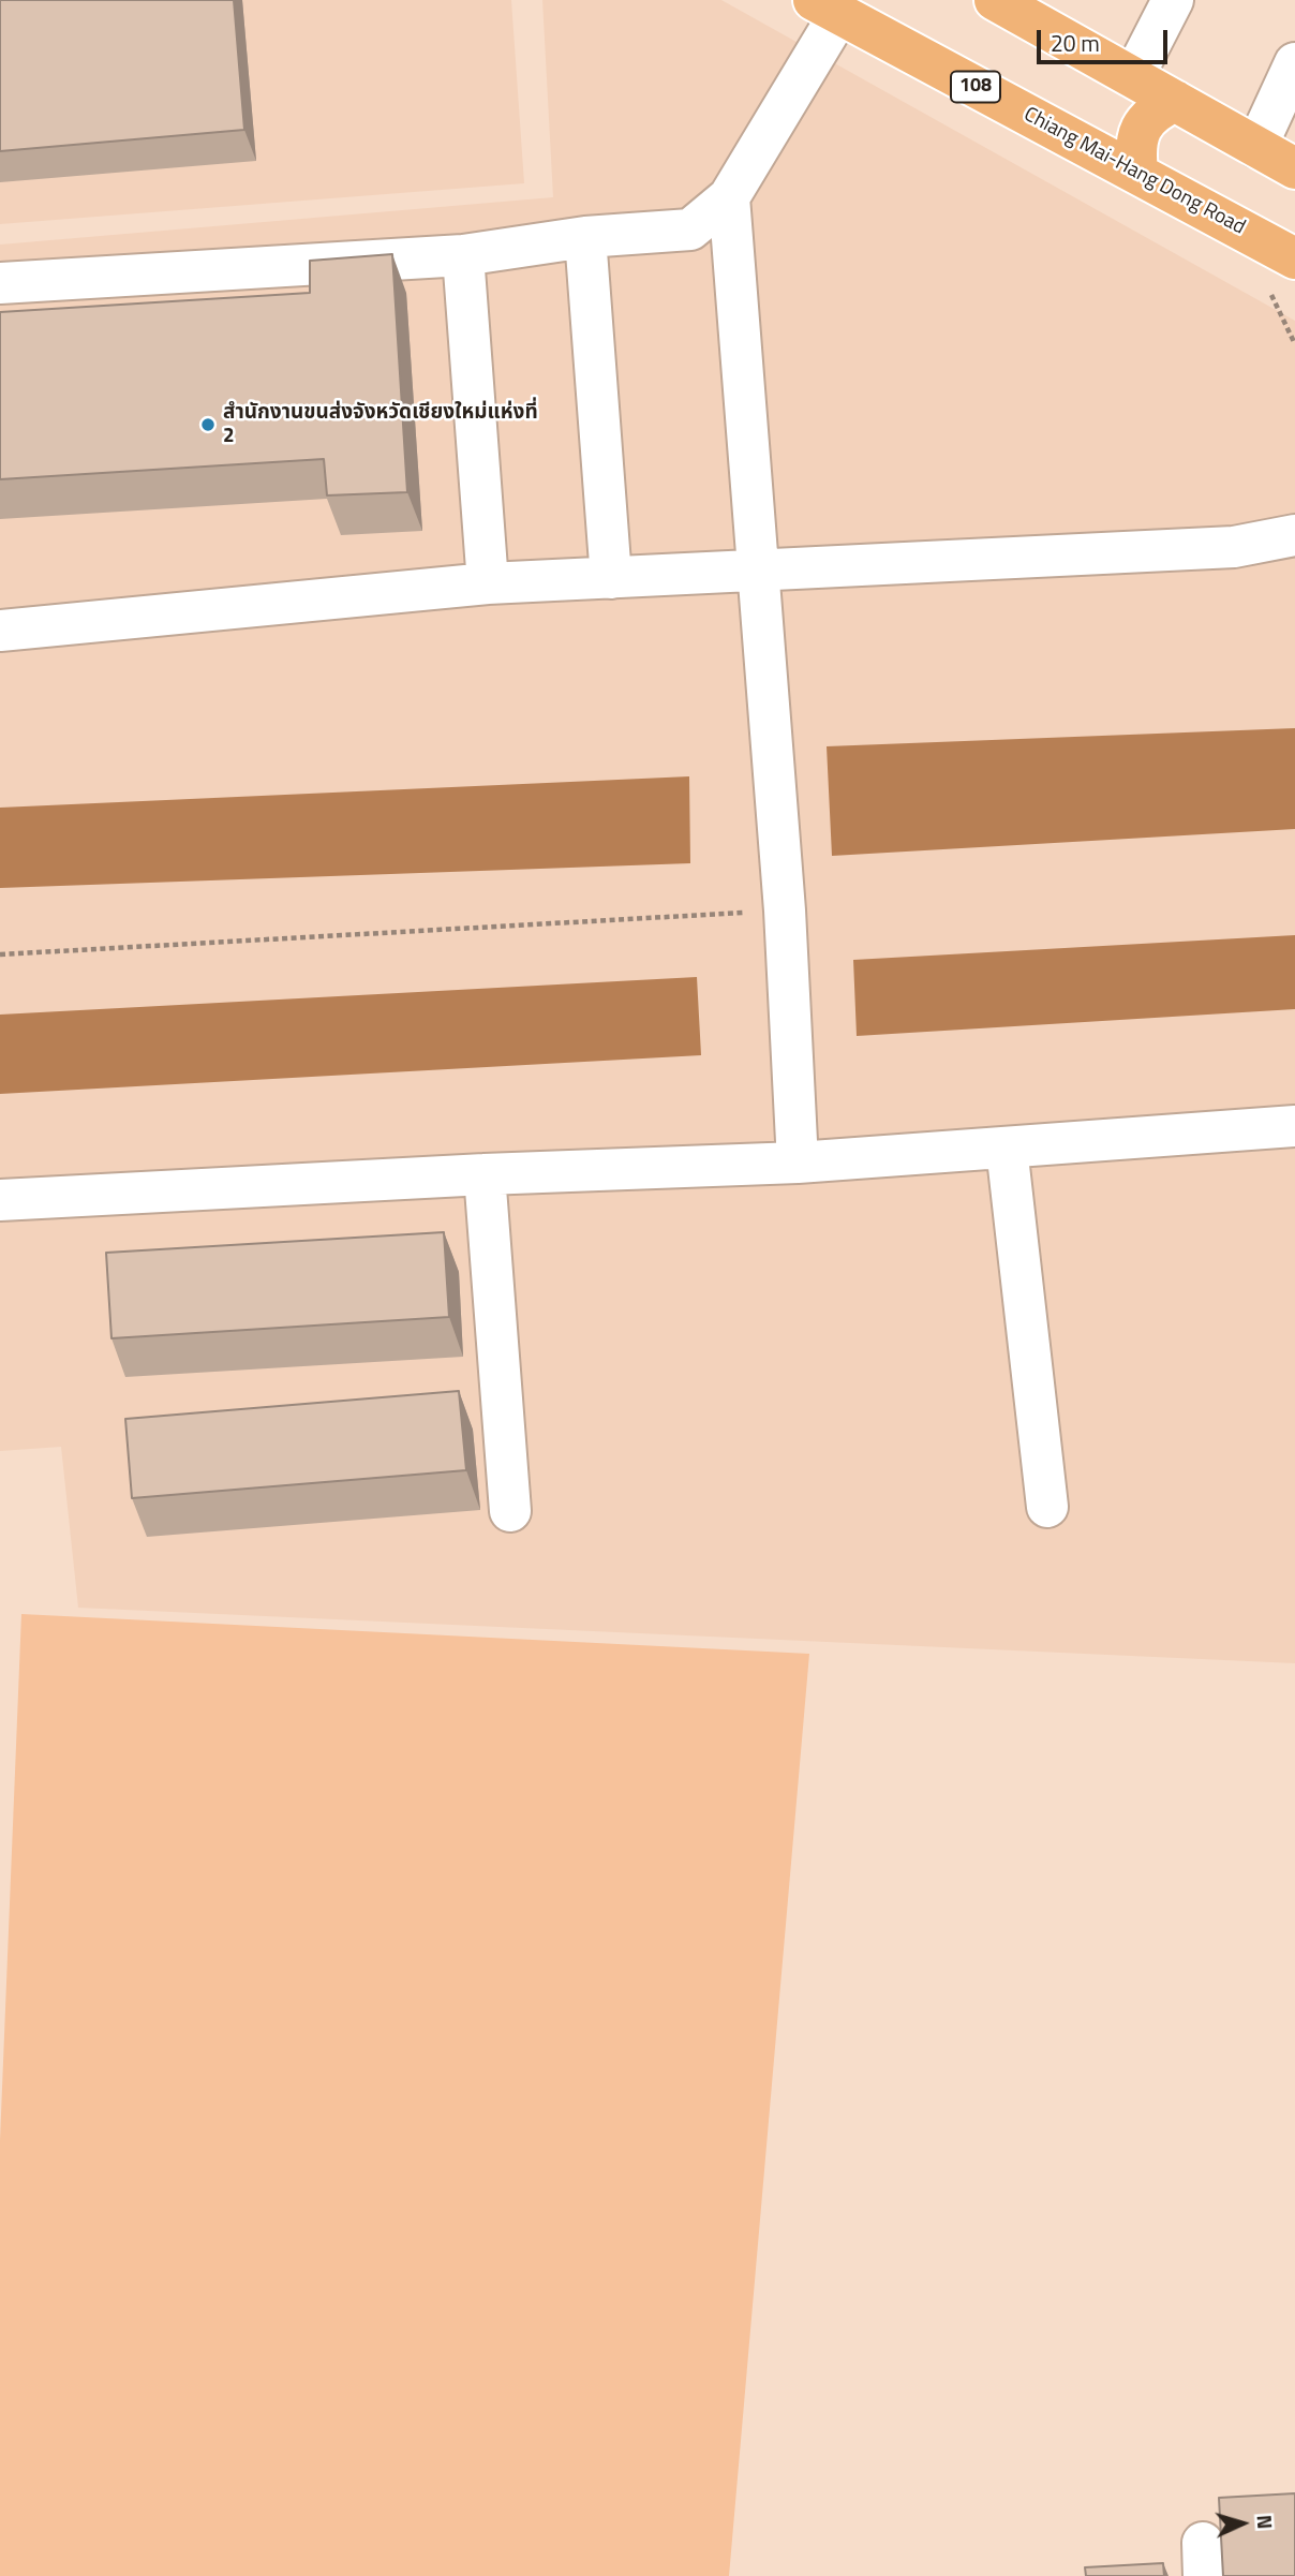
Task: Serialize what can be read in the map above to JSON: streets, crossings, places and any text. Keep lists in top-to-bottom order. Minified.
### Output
{"streets":{"main road":["108","Chiang Mai-Hang Dong Road"]},"places":["สำนักงานขนส่งจังหวัดเชียงใหม่แห่งที่ 2"],"scale_bar":"20 m","north":"right"}
